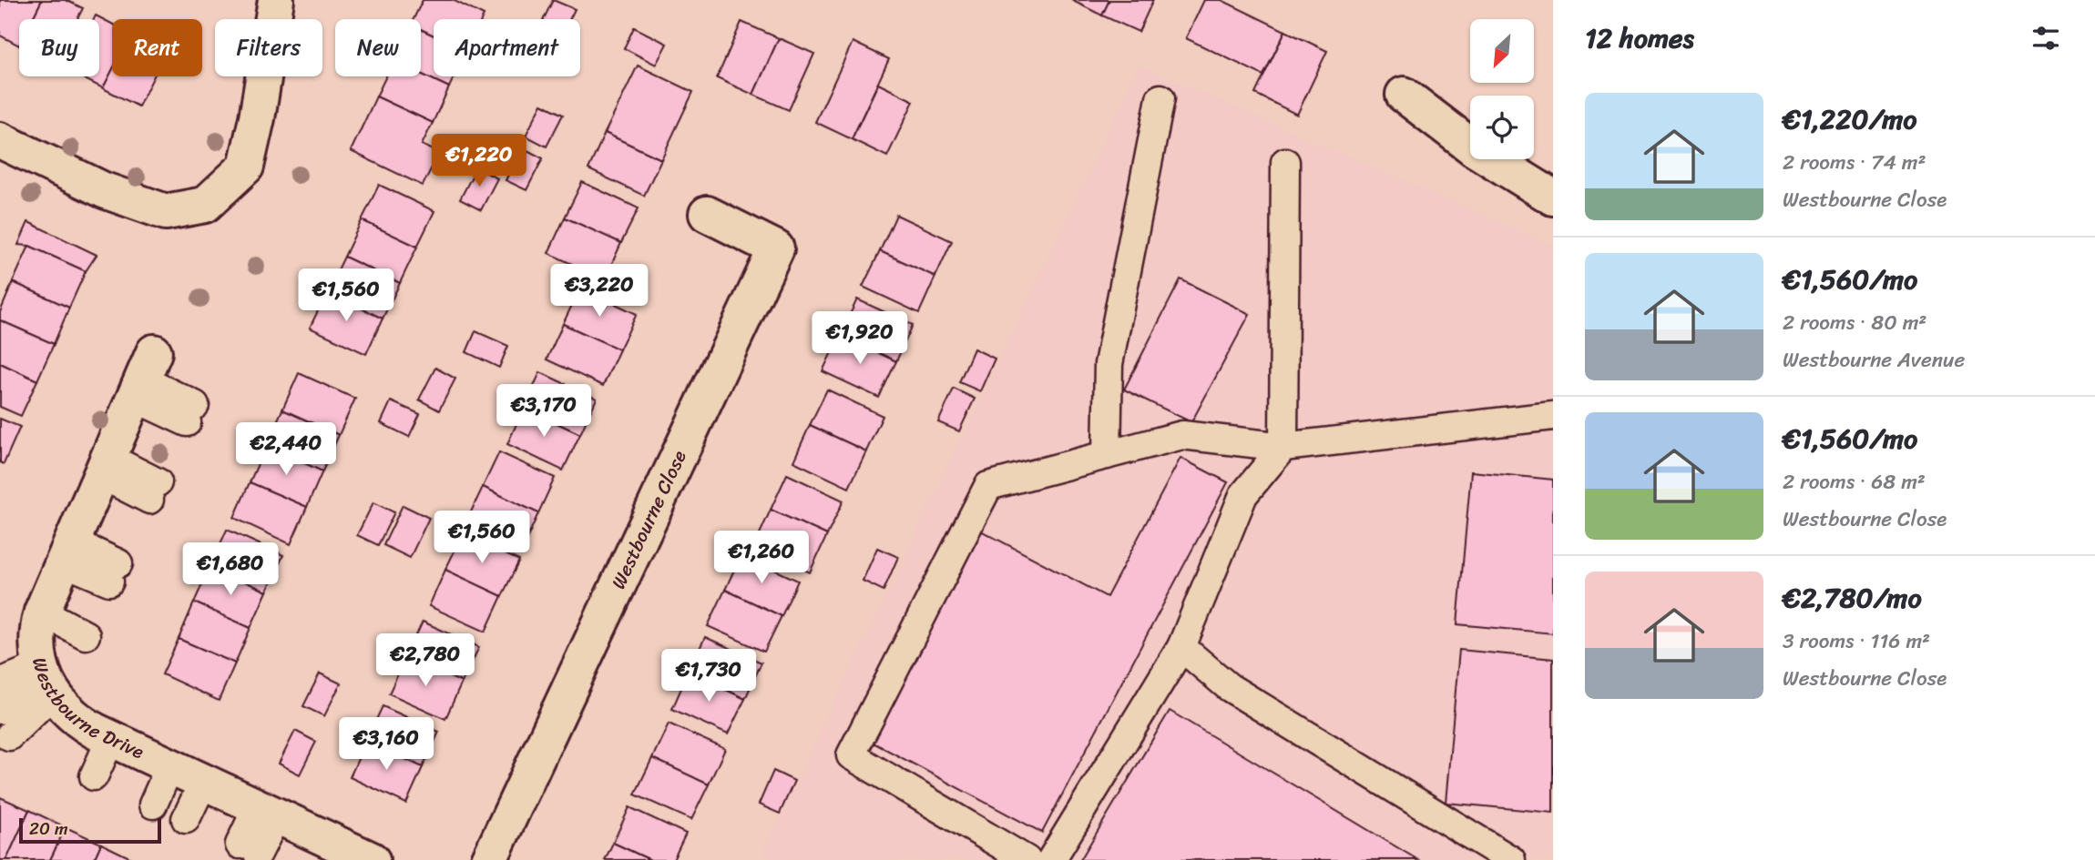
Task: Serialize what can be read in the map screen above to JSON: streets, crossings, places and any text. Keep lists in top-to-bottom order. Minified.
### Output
{"streets":{"street":["Westbourne Close","Westbourne Drive"]},"scale_bar":"20 m","north":"bottom left","page":{"heading":"12 homes","chip":["Buy","Rent","Filters","New","Apartment"],"list":[{"name":"€1,220/mo","note":"2 rooms · 74 m² · Westbourne Close"},{"name":"€1,560/mo","note":"2 rooms · 80 m² · Westbourne Avenue"},{"name":"€1,560/mo","note":"2 rooms · 68 m² · Westbourne Close"},{"name":"€2,780/mo","note":"3 rooms · 116 m² · Westbourne Close"}],"price":["€1,220","€3,220","€1,560","€1,920","€3,170","€2,440","€1,560","€1,260","€1,680","€2,780","€1,730","€3,160"],"scale":"20 m"}}
